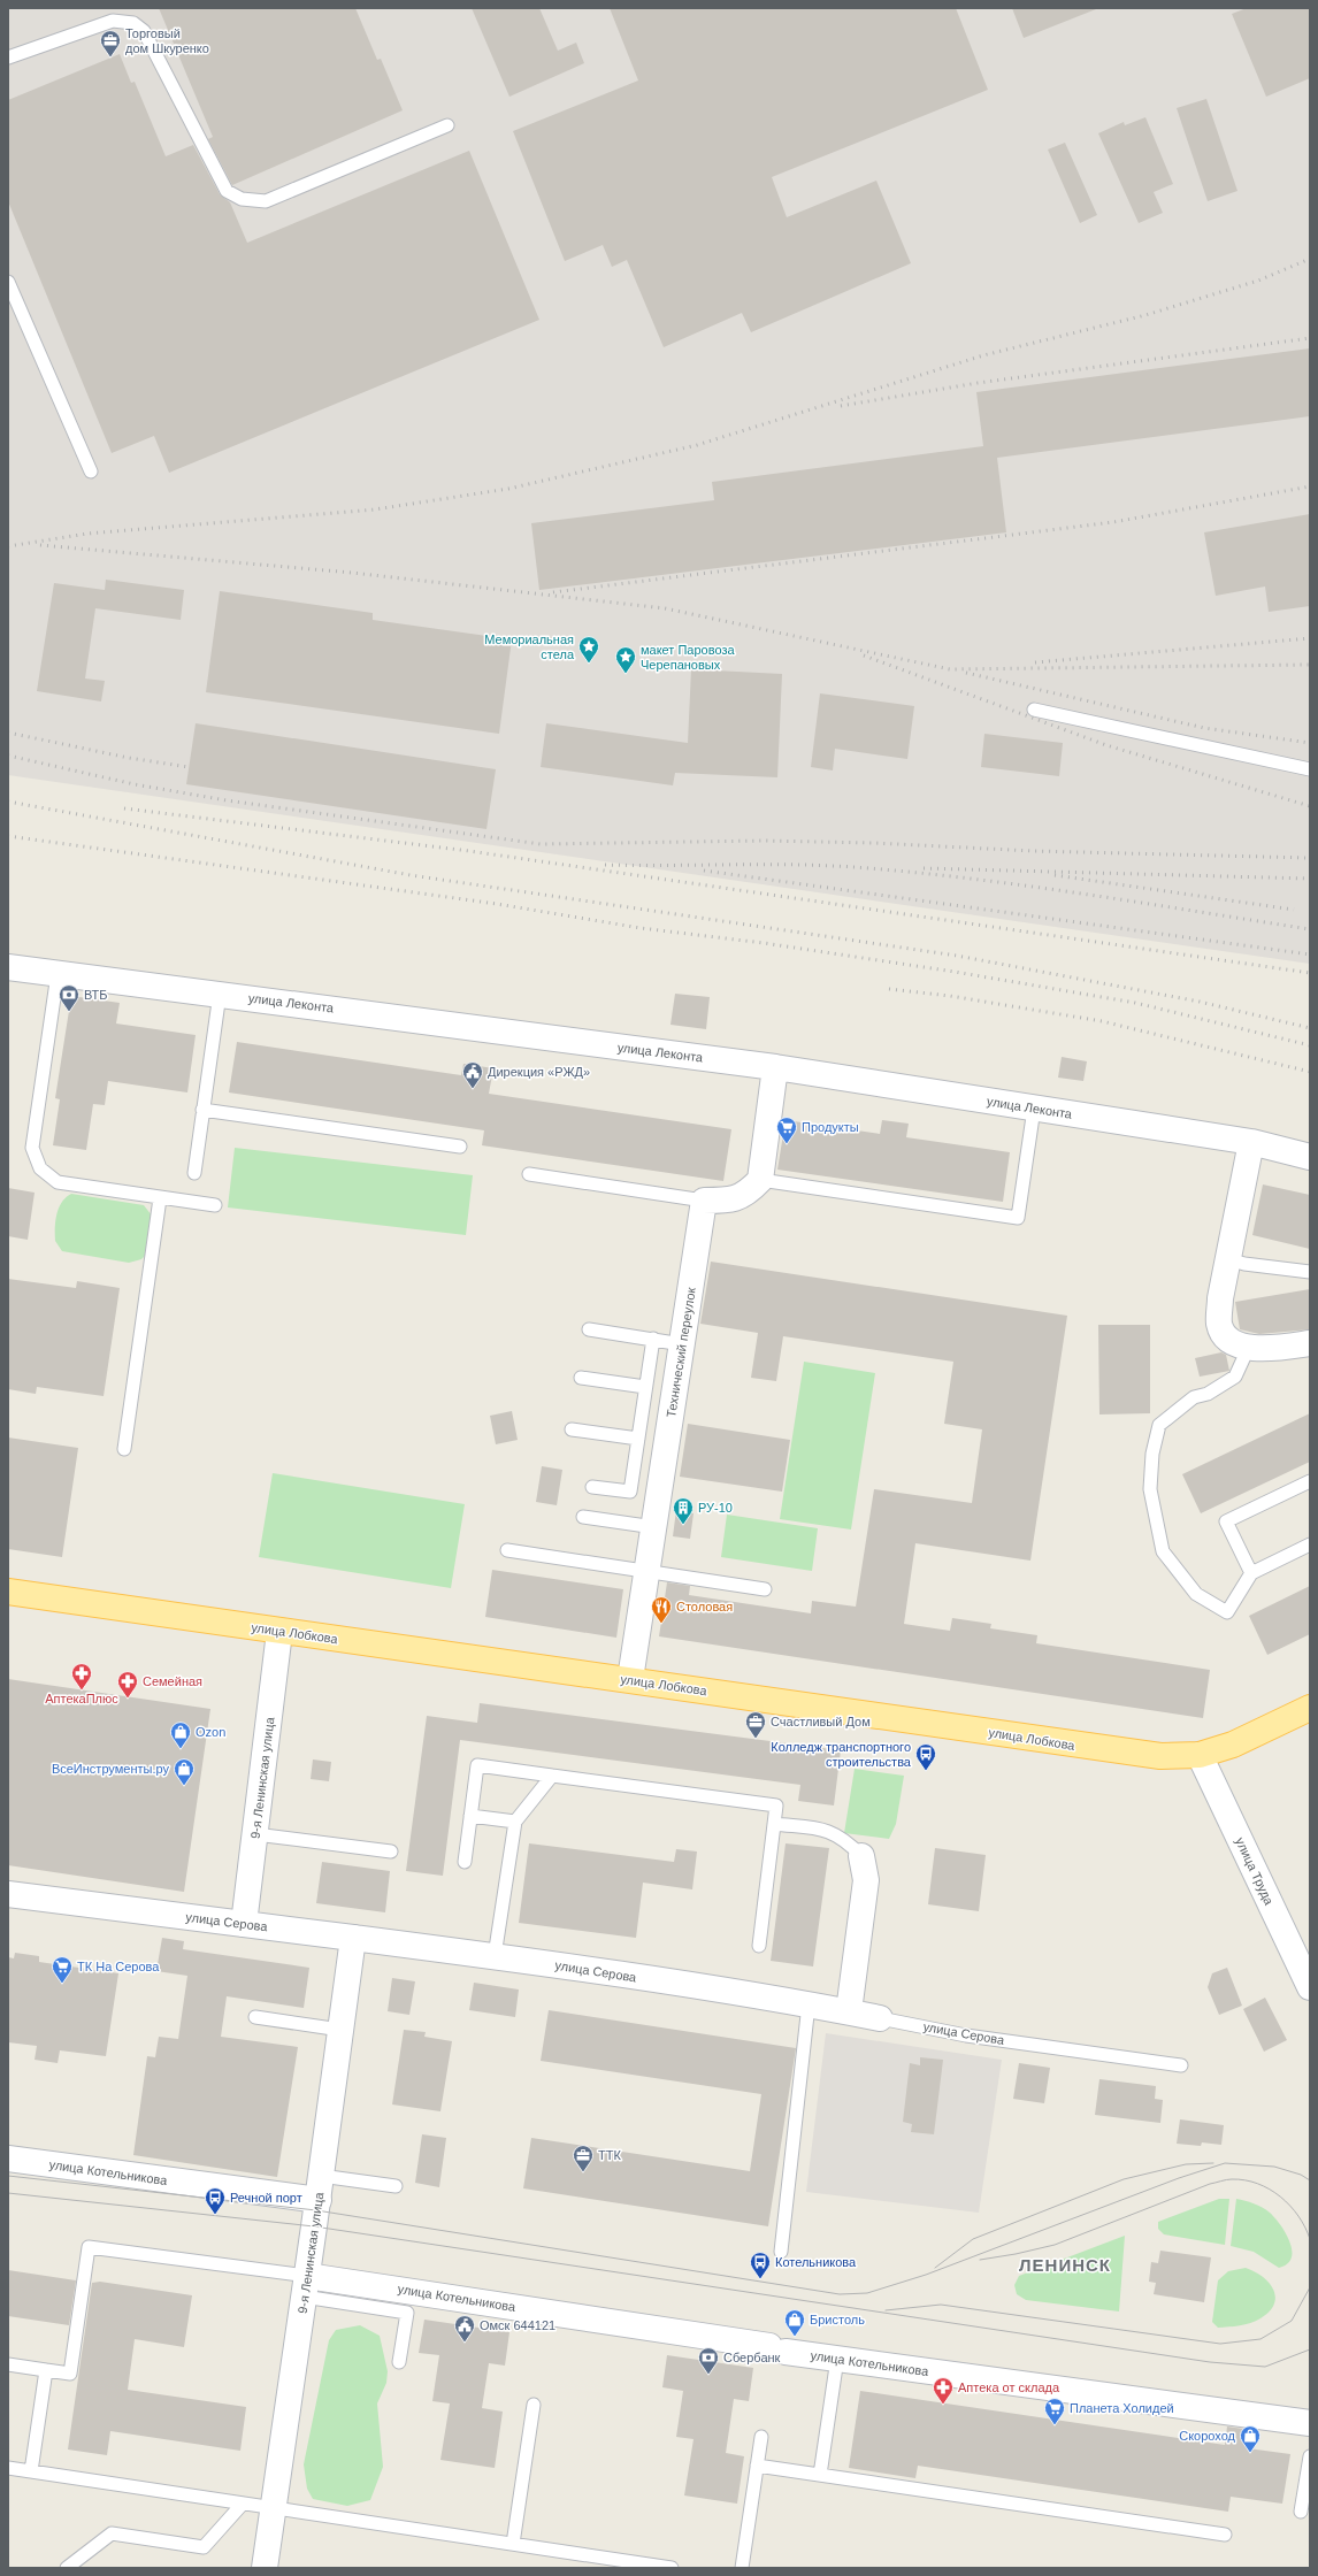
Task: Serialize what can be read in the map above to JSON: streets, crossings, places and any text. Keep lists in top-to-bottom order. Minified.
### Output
{"streets":{"main road":["улица Лобкова"],"street":["улица Леконта","Технический переулок","9-я Ленинская улица","улица Труда","улица Серова","улица Котельникова"]},"crossings":[["Технический переулок","улица Лобкова"],["улица Лобкова","9-я Ленинская улица"],["улица Лобкова","улица Труда"],["9-я Ленинская улица","улица Серова"],["9-я Ленинская улица","улица Котельникова"]],"districts":["ЛЕНИНСК"],"places":{"office":["Торговый дом Шкуренко","Счастливый Дом","ТТК"],"place":["Мемориальная стела","макет Паровоза Черепановых"],"bank":["ВТБ","Сбербанк"],"public building":["Дирекция «РЖД»","Омск 644121"],"supermarket":["Продукты","ТК На Серова","Планета Холидей"],"building":["РУ-10"],"restaurant":["Столовая"],"pharmacy":["АптекаПлюс","Семейная","Аптека от склада"],"shop":["Ozon","ВсеИнструменты.ру","Бристоль","Скороход"],"bus stop":["Колледж транспортного строительства","Речной порт","Котельникова"]}}
